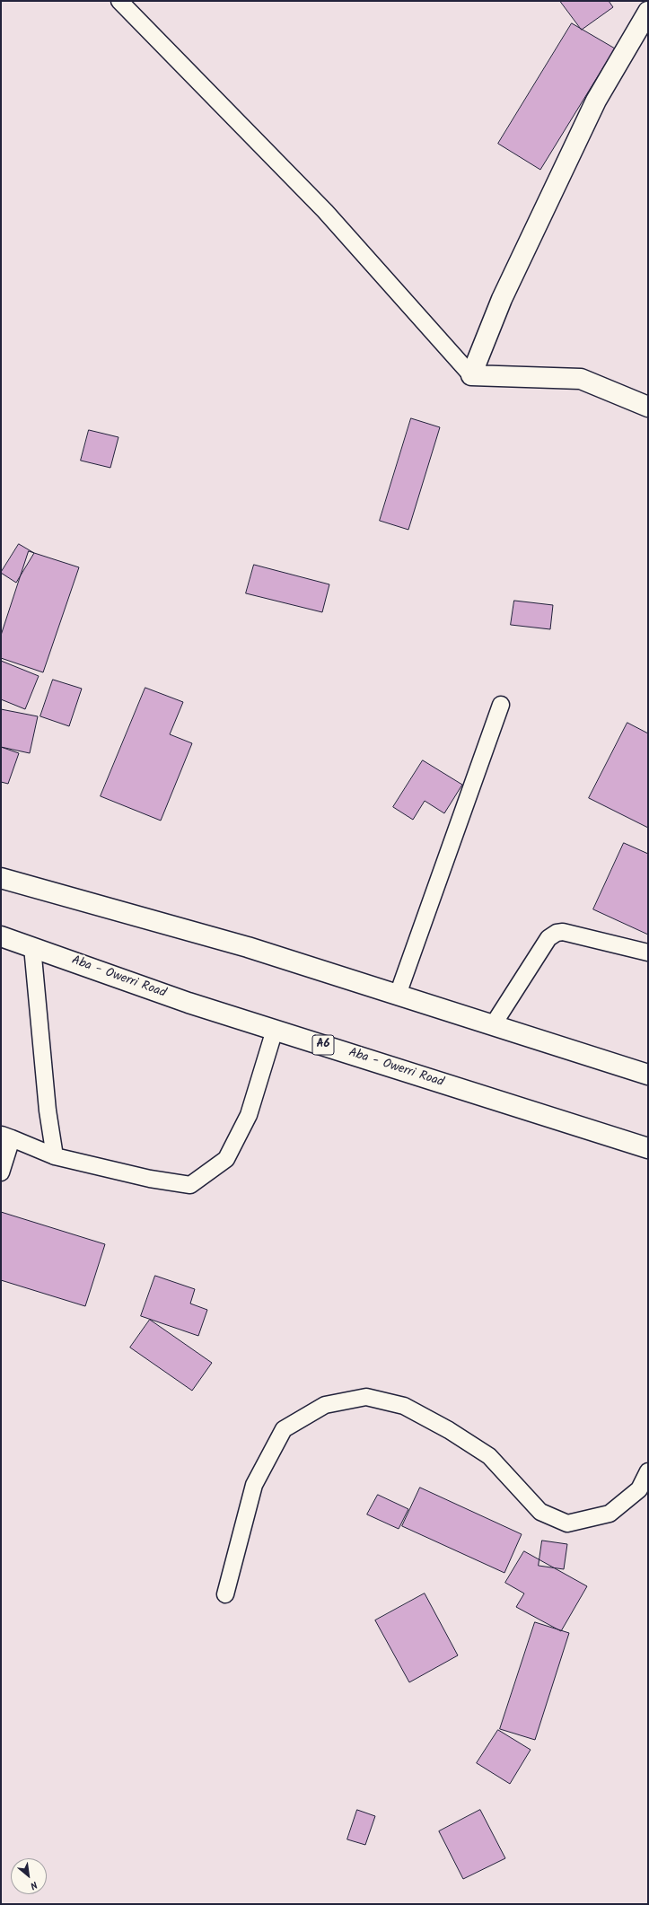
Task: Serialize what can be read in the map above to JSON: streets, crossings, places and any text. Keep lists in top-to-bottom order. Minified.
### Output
{"streets":{"main road":["Aba - Owerri Road","A6"]},"north":"bottom right"}
